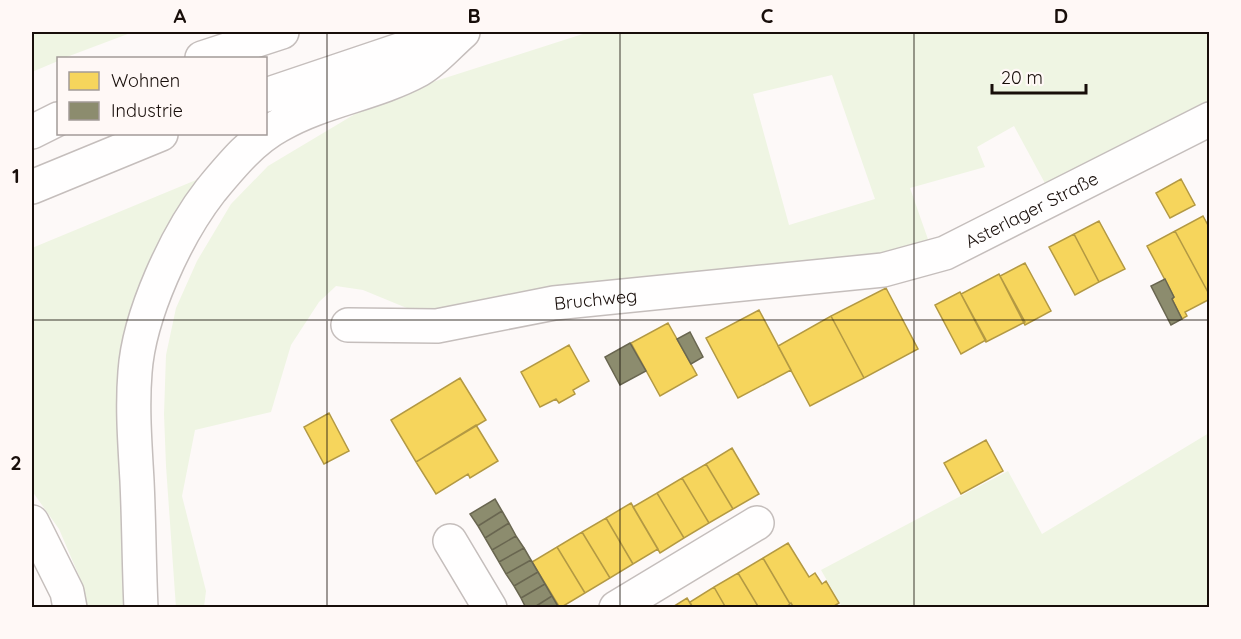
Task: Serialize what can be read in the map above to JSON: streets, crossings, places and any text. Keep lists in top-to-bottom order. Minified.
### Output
{"streets":{"main road":["Asterlager Straße","Bruchweg"]},"crossings":[["Asterlager Straße","Bruchweg"]],"legend":["Wohnen","Industrie"],"scale_bar":"20 m","grid":{"columns":["A","B","C","D"],"rows":["1","2"]}}
